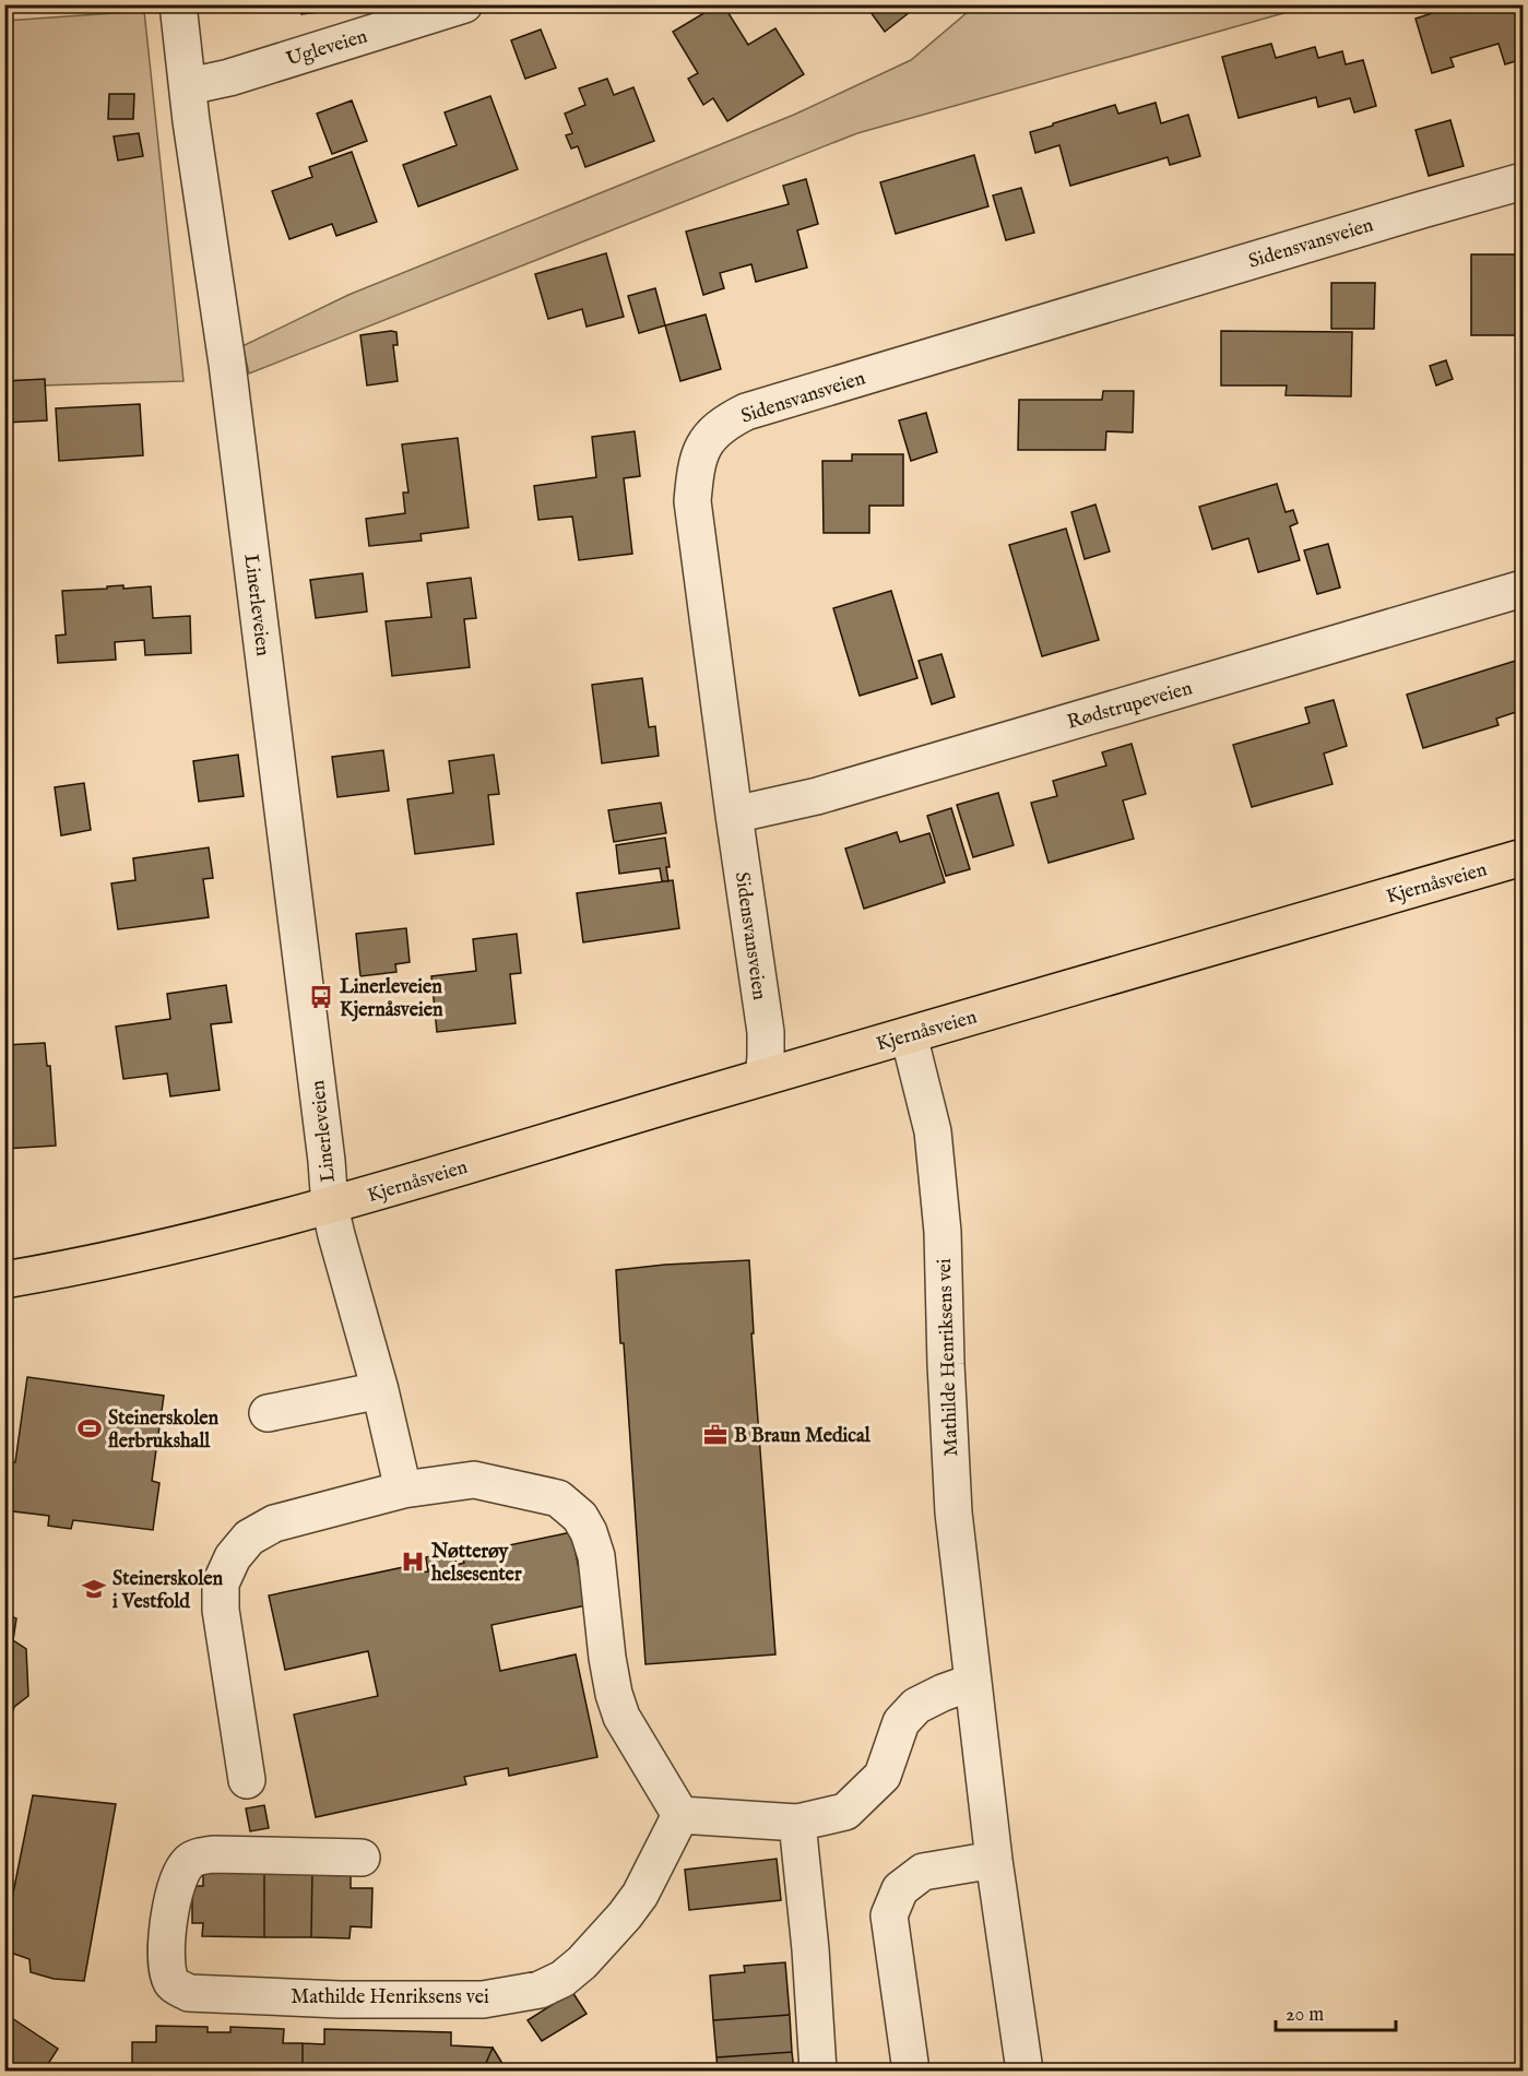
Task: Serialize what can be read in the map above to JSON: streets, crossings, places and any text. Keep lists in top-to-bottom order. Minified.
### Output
{"streets":{"main road":["Kjernåsveien"],"street":["Ugleveien","Sidensvansveien","Linerleveien","Rødstrupeveien","Mathilde Henriksens vei"]},"crossings":[["Ugleveien","Linerleveien"],["Sidensvansveien","Rødstrupeveien"],["Sidensvansveien","Kjernåsveien"],["Linerleveien","Kjernåsveien"],["Kjernåsveien","Mathilde Henriksens vei"]],"places":{"bus stop":["Linerleveien Kjernåsveien"],"sports":["Steinerskolen flerbrukshall"],"office":["B Braun Medical"],"hospital":["Nøtterøy helsesenter"],"school or university":["Steinerskolen i Vestfold"]},"scale_bar":"20 m"}
